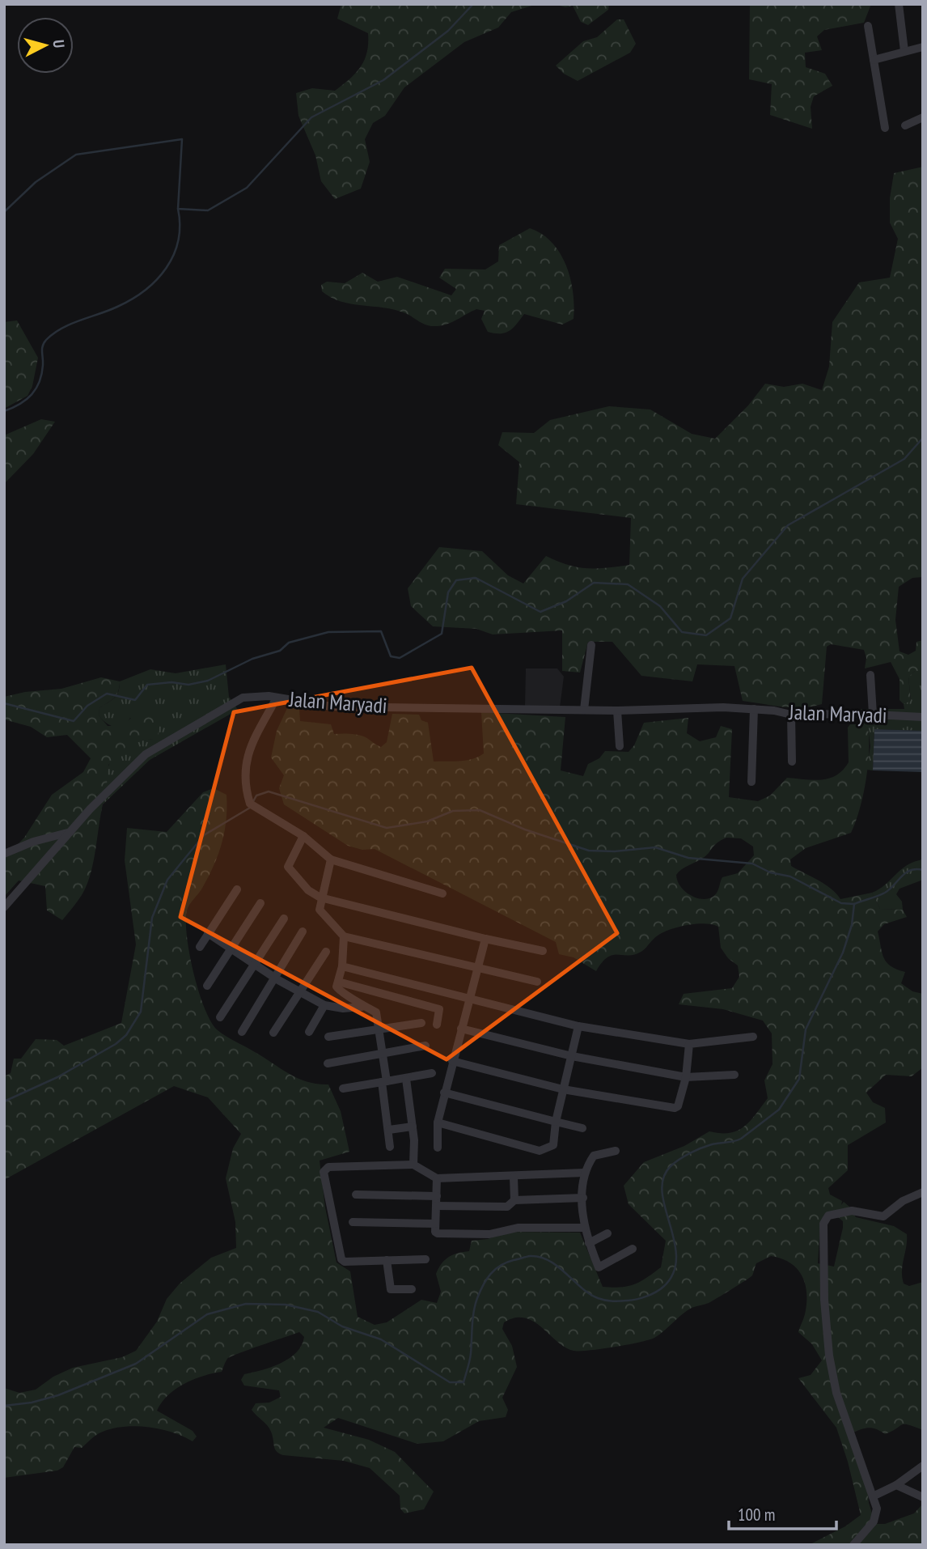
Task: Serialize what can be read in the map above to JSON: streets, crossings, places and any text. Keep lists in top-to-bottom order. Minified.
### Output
{"streets":{"street":["Jalan Maryadi"]},"scale_bar":"100 m","north":"right"}
